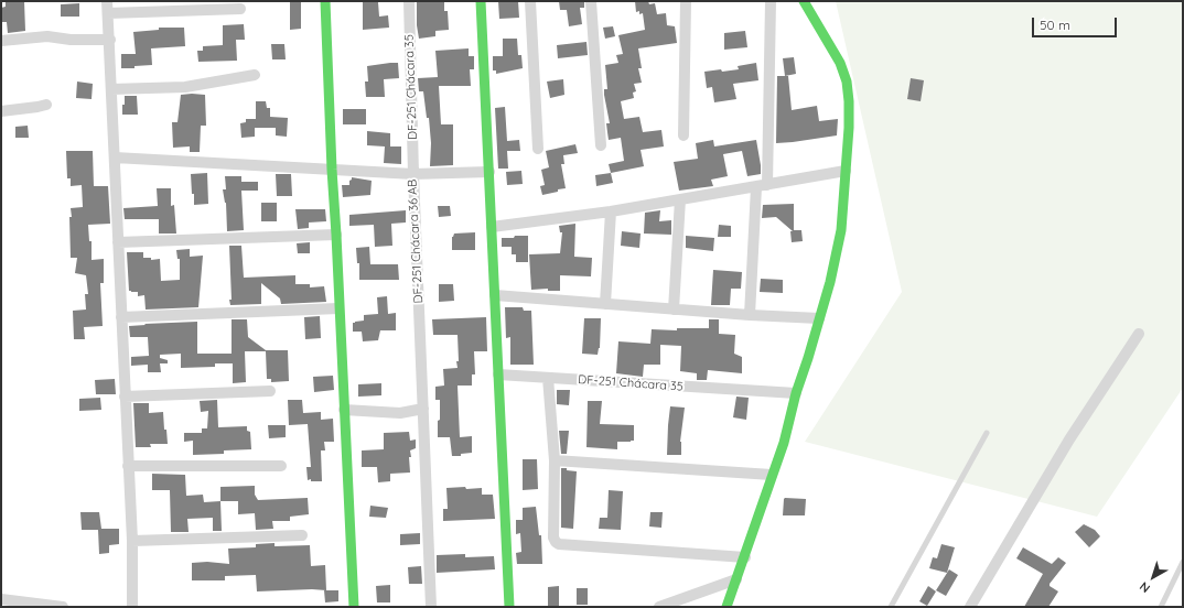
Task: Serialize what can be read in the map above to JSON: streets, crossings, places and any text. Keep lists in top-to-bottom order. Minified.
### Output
{"streets":{"street":["DF-251 Chácara 35","DF-251 Chácara 36 AB"]},"crossings":[["DF-251 Chácara 35","DF-251 Chácara 36 AB"]],"scale_bar":"50 m","north":"bottom left"}
